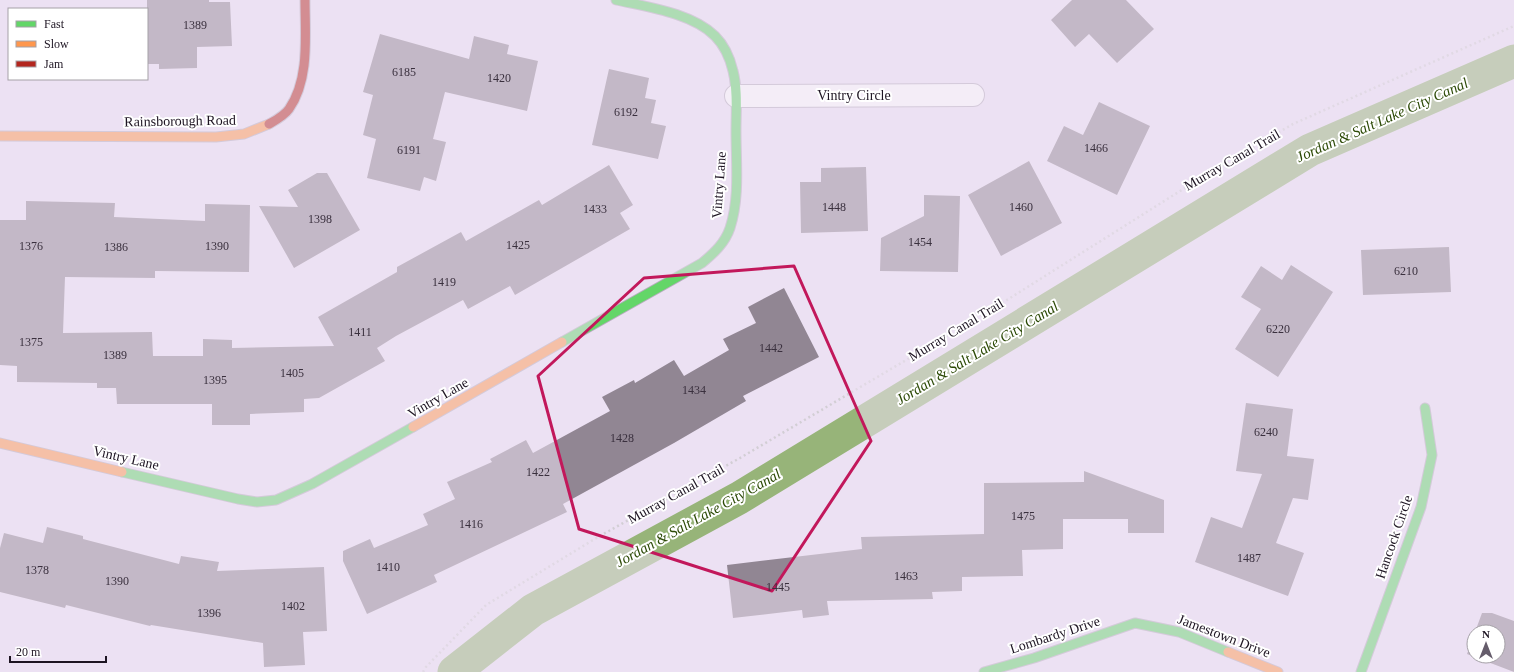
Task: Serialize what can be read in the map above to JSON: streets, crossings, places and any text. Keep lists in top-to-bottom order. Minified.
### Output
{"streets":{"street":["Vintry Circle","Rainsborough Road","Vintry Lane","Hancock Circle","Lombardy Drive","Jamestown Drive"],"path":["Murray Canal Trail"]},"crossings":[["Vintry Circle","Vintry Lane"],["Lombardy Drive","Jamestown Drive"]],"water":["Jordan & Salt Lake City Canal"],"house_numbers":["1389","6185","1420","6192","1466","6191","1448","1460","1433","1398","1454","1425","1376","1390","1386","6210","1419","6220","1411","1375","1442","1389","1405","1395","1434","6240","1428","1422","1475","1416","1487","1410","1378","1463","1390","1445","1402","1396"],"legend":["Fast","Slow","Jam"],"scale_bar":"20 m","north":"top"}
